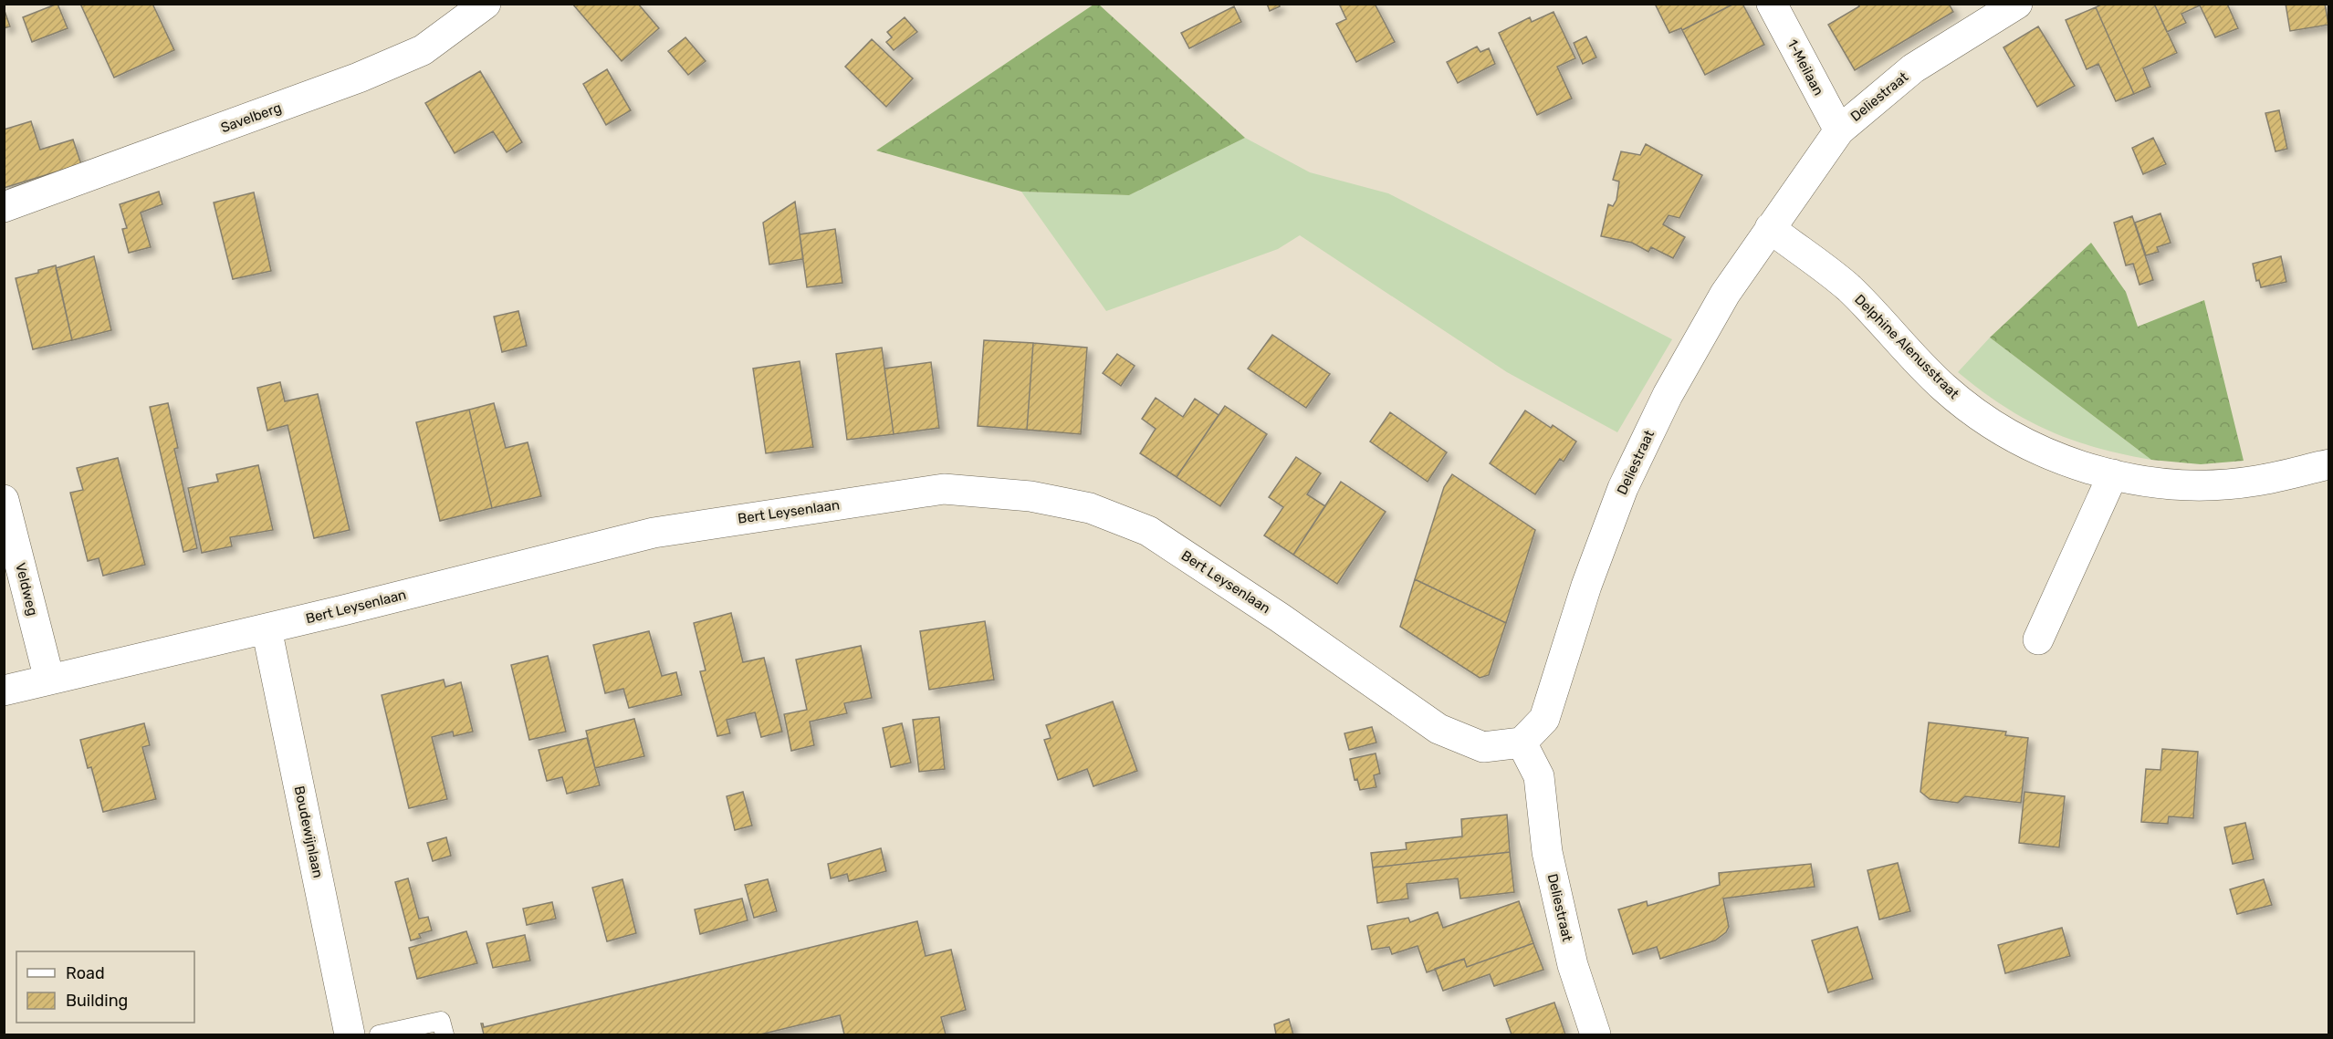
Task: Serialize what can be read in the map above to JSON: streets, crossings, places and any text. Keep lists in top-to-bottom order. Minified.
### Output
{"streets":{"street":["1-Meilaan","Deliestraat","Savelberg","Delphine Alenusstraat","Bert Leysenlaan","Veldweg","Boudewijnlaan"]},"crossings":[["1-Meilaan","Deliestraat"],["Deliestraat","Delphine Alenusstraat"],["Deliestraat","Bert Leysenlaan"],["Bert Leysenlaan","Veldweg"],["Bert Leysenlaan","Boudewijnlaan"]],"legend":["Road","Building"]}
